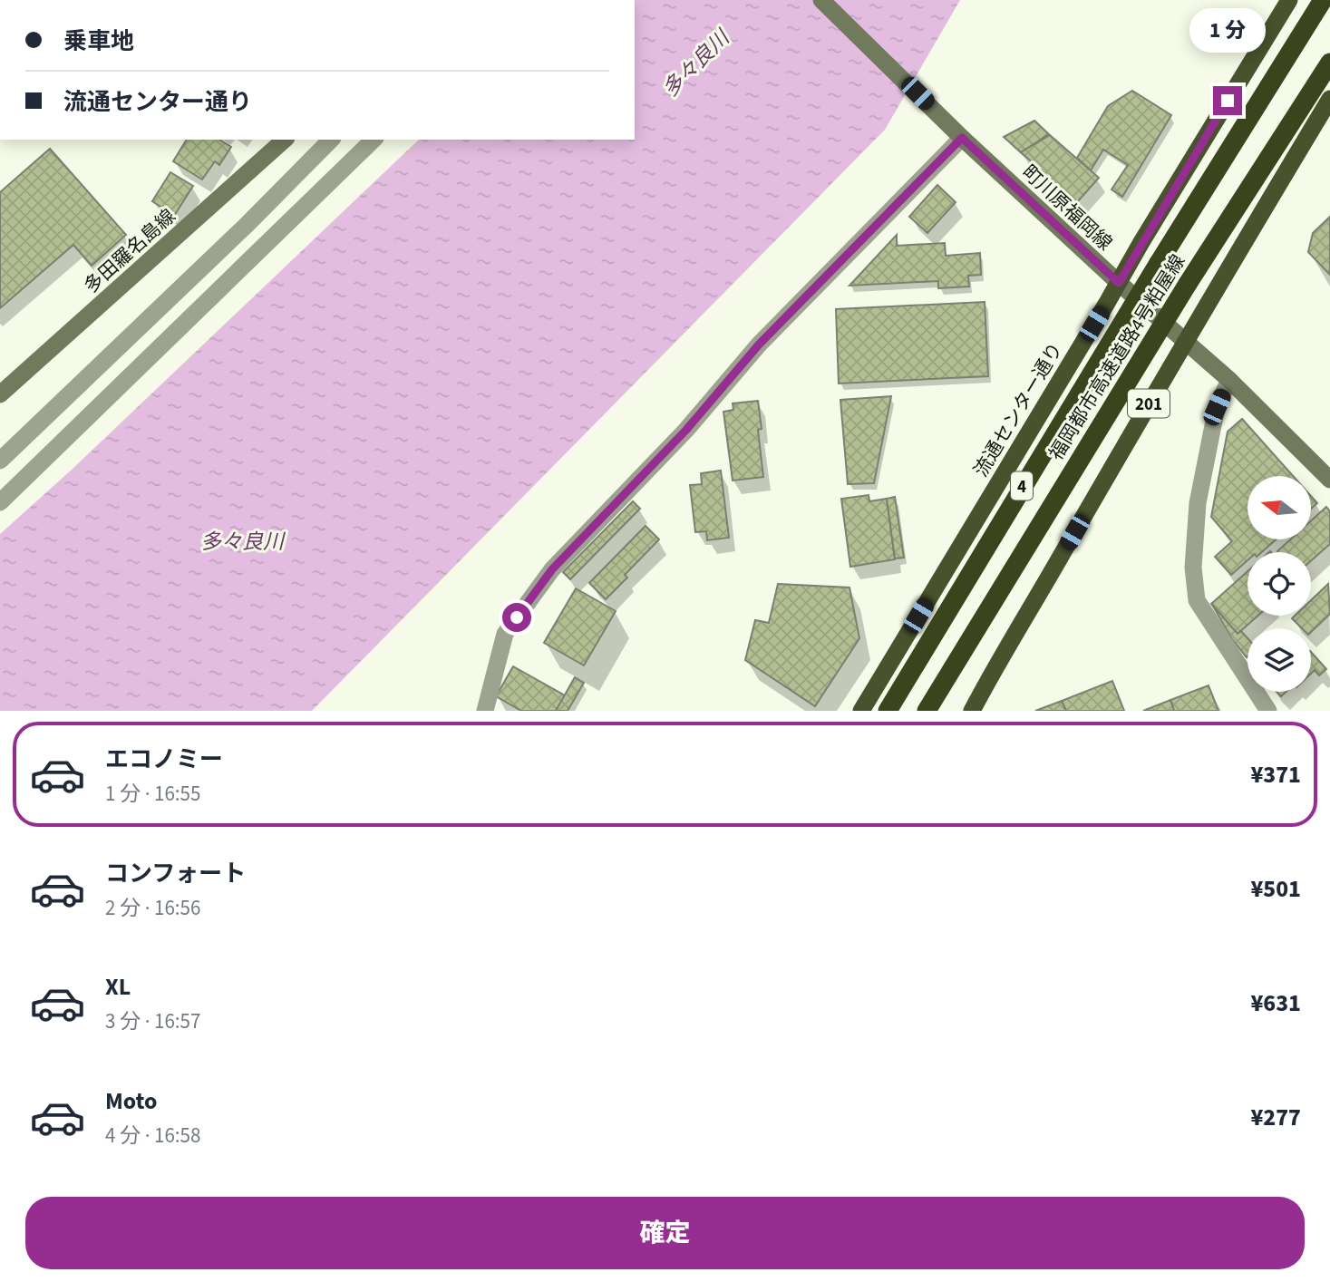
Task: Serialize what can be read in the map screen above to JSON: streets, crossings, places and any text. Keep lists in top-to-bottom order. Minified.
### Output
{"streets":{"highway":["福岡都市高速道路4号粕屋線","201","流通センター通り","4"],"main road":["町川原福岡線","多田羅名島線"]},"crossings":[["町川原福岡線","201"],["町川原福岡線","流通センター通り"]],"water":["多々良川"],"north":"left","page":{"banner":["乗車地","流通センター通り"],"bubble":"1 分","list":[{"name":"エコノミー","note":"1 分 · 16:55","value":"¥371"},{"name":"コンフォート","note":"2 分 · 16:56","value":"¥501"},{"name":"XL","note":"3 分 · 16:57","value":"¥631"},{"name":"Moto","note":"4 分 · 16:58","value":"¥277"}],"buttons":"確定"}}
